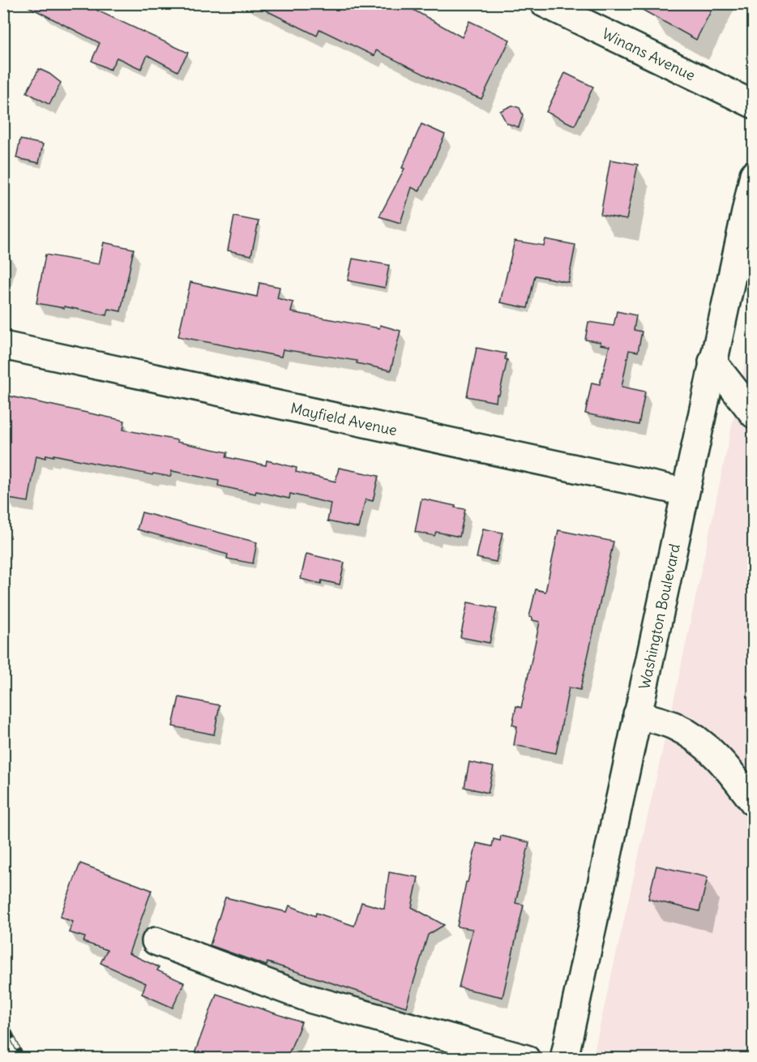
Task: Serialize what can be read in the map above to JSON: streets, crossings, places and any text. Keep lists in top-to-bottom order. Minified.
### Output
{"streets":{"street":["Winans Avenue","Mayfield Avenue","Washington Boulevard"]},"crossings":[["Mayfield Avenue","Washington Boulevard"]]}
